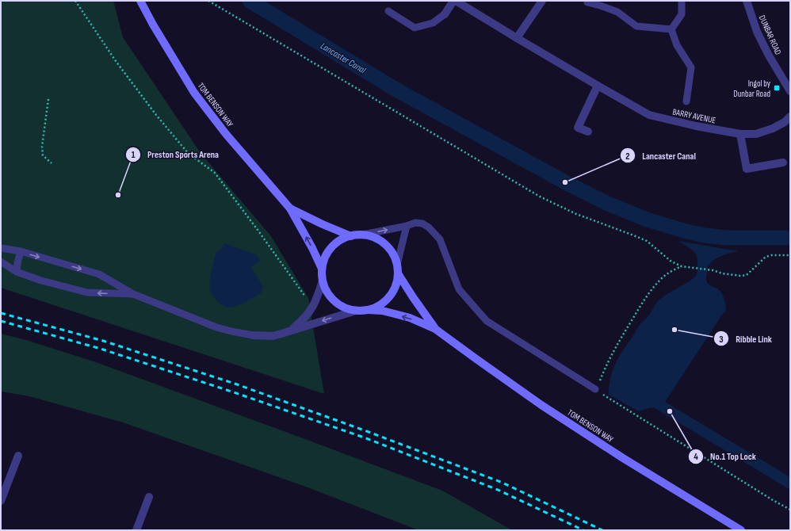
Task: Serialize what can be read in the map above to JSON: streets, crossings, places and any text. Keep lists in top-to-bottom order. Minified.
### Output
{"streets":{"main road":["TOM BENSON WAY"],"street":["DUNBAR ROAD","BARRY AVENUE"]},"water":["Lancaster Canal"],"places":{"transit":["Ingol by Dunbar Road"],"other":["Lancaster Canal","Preston Sports Arena","Ribble Link","No.1 Top Lock"]}}
